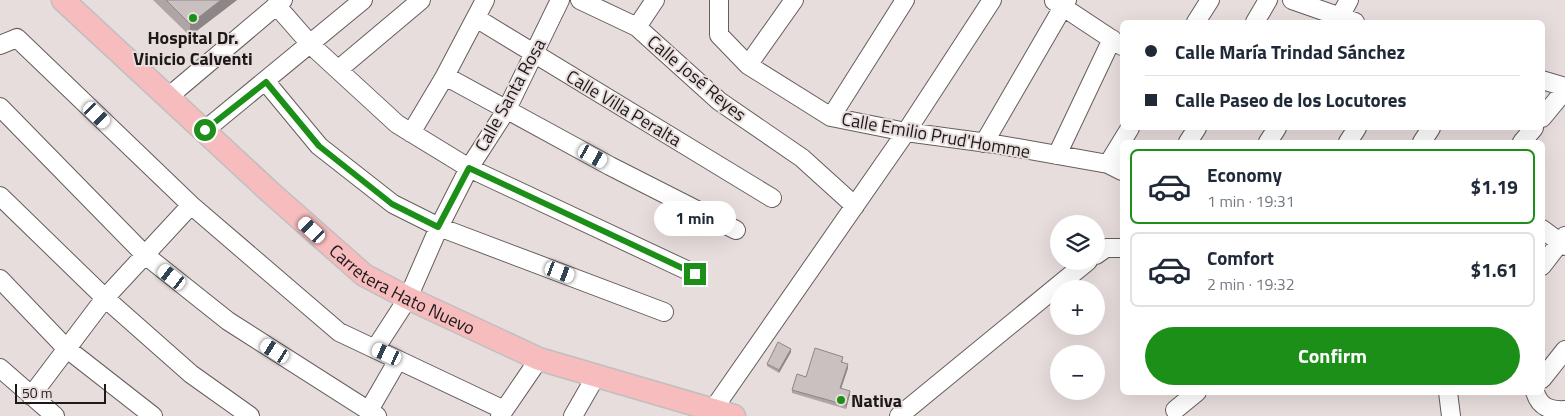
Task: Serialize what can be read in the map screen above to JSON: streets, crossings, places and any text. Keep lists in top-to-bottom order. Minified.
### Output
{"streets":{"main road":["Carretera Hato Nuevo"],"street":["Calle José Reyes","Calle Santa Rosa","Calle Villa Peralta","Calle Emilio Prud'Homme"]},"crossings":[["Calle Santa Rosa","Calle Villa Peralta"],["Calle Santa Rosa","Carretera Hato Nuevo"]],"places":["Hospital Dr. Vinicio Calventi","Nativa"],"scale_bar":"50 m","page":{"banner":["Calle María Trindad Sánchez","Calle Paseo de los Locutores"],"list":[{"name":"Economy","note":"1 min · 19:31","value":"$1.19"},{"name":"Comfort","note":"2 min · 19:32","value":"$1.61"}],"bubble":"1 min","map_buttons":["+","−"],"buttons":"Confirm","scale":"50 m"}}
